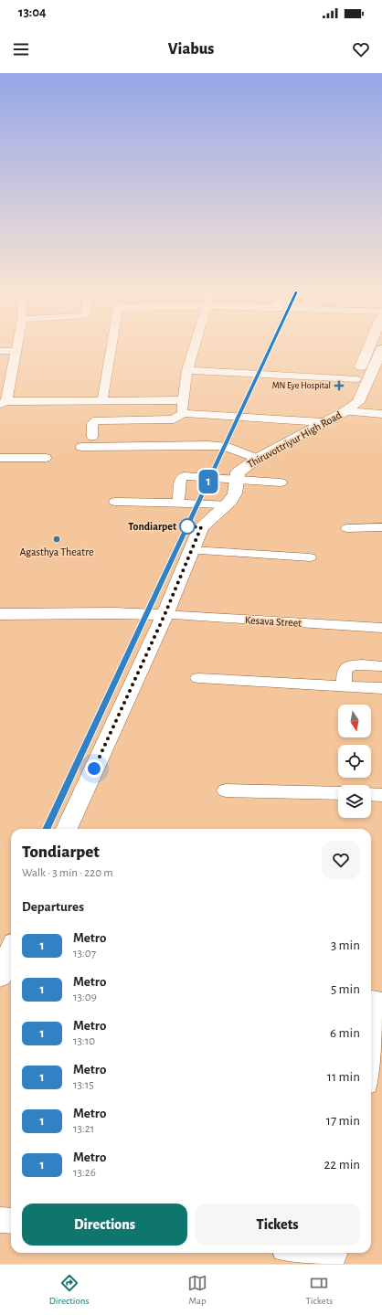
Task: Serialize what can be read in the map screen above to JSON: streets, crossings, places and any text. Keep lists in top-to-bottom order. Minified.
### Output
{"streets":{"main road":["Thiruvottriyur High Road"],"street":["Kesava Street"]},"crossings":[["Thiruvottriyur High Road","Kesava Street"]],"places":{"health":["MN Eye Hospital"],"other":["Tondiarpet","Agasthya Theatre"]},"lines":["metro line 1"],"north":"bottom","page":{"status":"13:04","header":"Viabus","on_map":"1","heading":[["Tondiarpet","Walk · 3 min · 220 m"],"Departures"],"list":[{"mark":"1","name":"Metro","note":"13:07","value":"3 min"},{"mark":"1","name":"Metro","note":"13:09","value":"5 min"},{"mark":"1","name":"Metro","note":"13:10","value":"6 min"},{"mark":"1","name":"Metro","note":"13:15","value":"11 min"},{"mark":"1","name":"Metro","note":"13:21","value":"17 min"},{"mark":"1","name":"Metro","note":"13:26","value":"22 min"}],"buttons":["Directions","Tickets"],"tabs":["Directions","Map","Tickets"]}}
